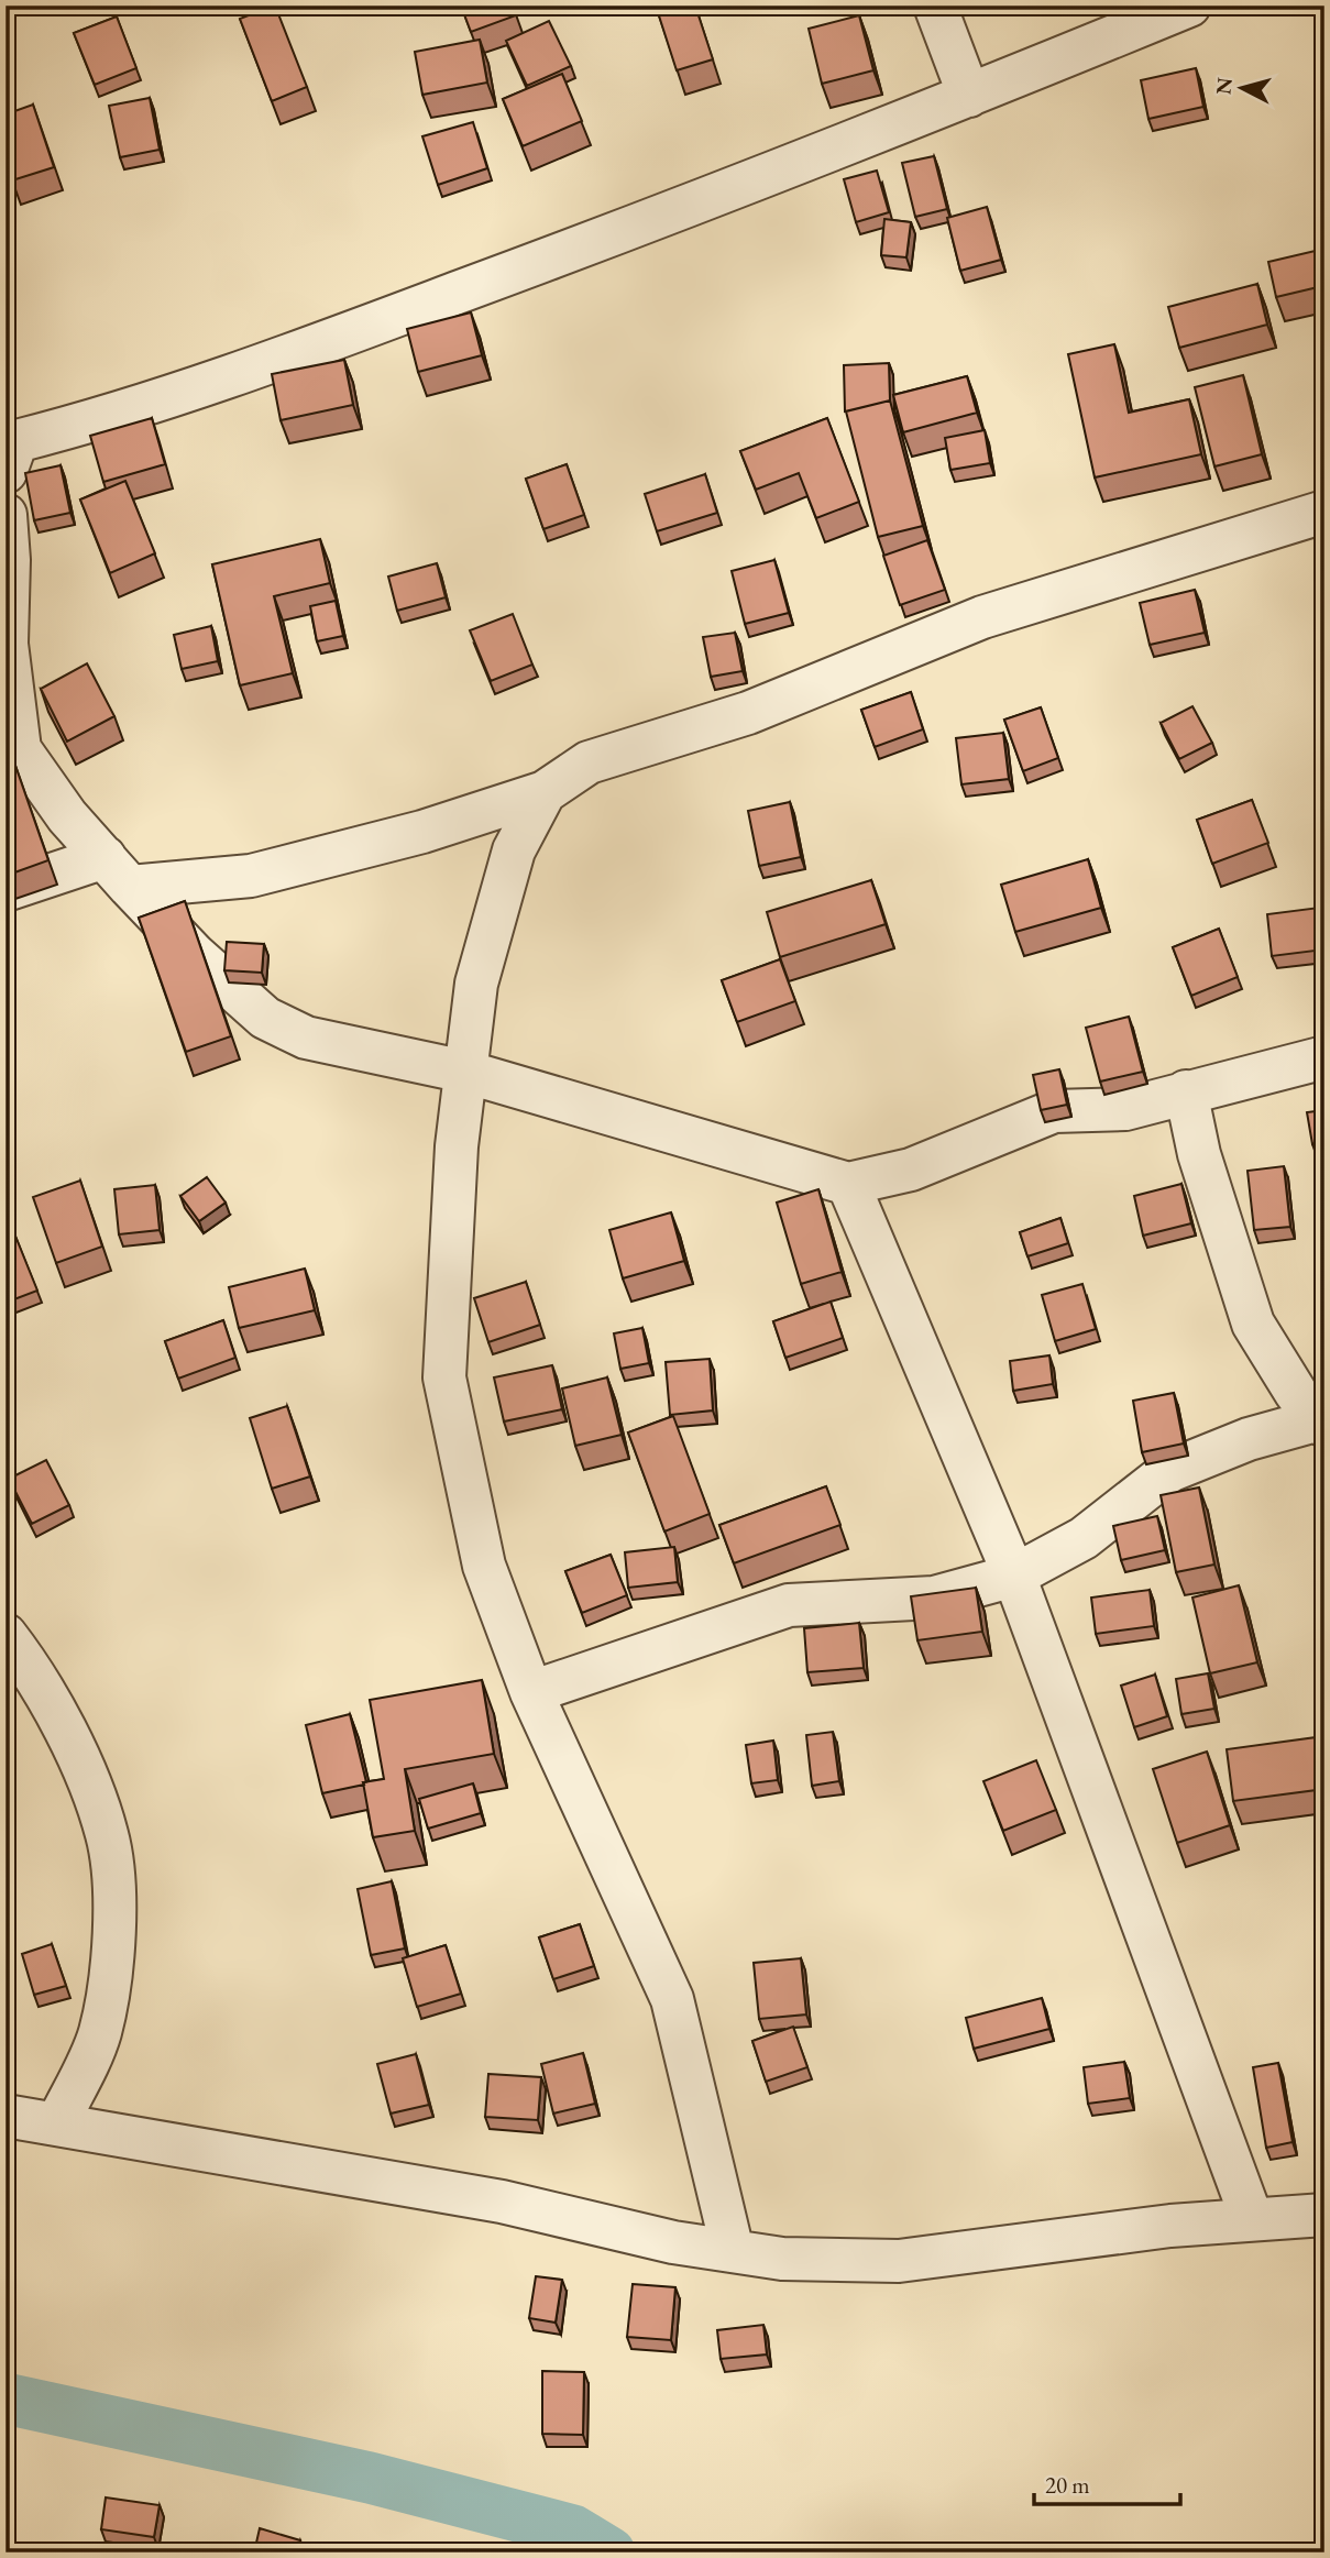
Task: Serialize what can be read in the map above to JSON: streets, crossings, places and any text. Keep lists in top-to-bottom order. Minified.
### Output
{"scale_bar":"20 m","north":"left"}
